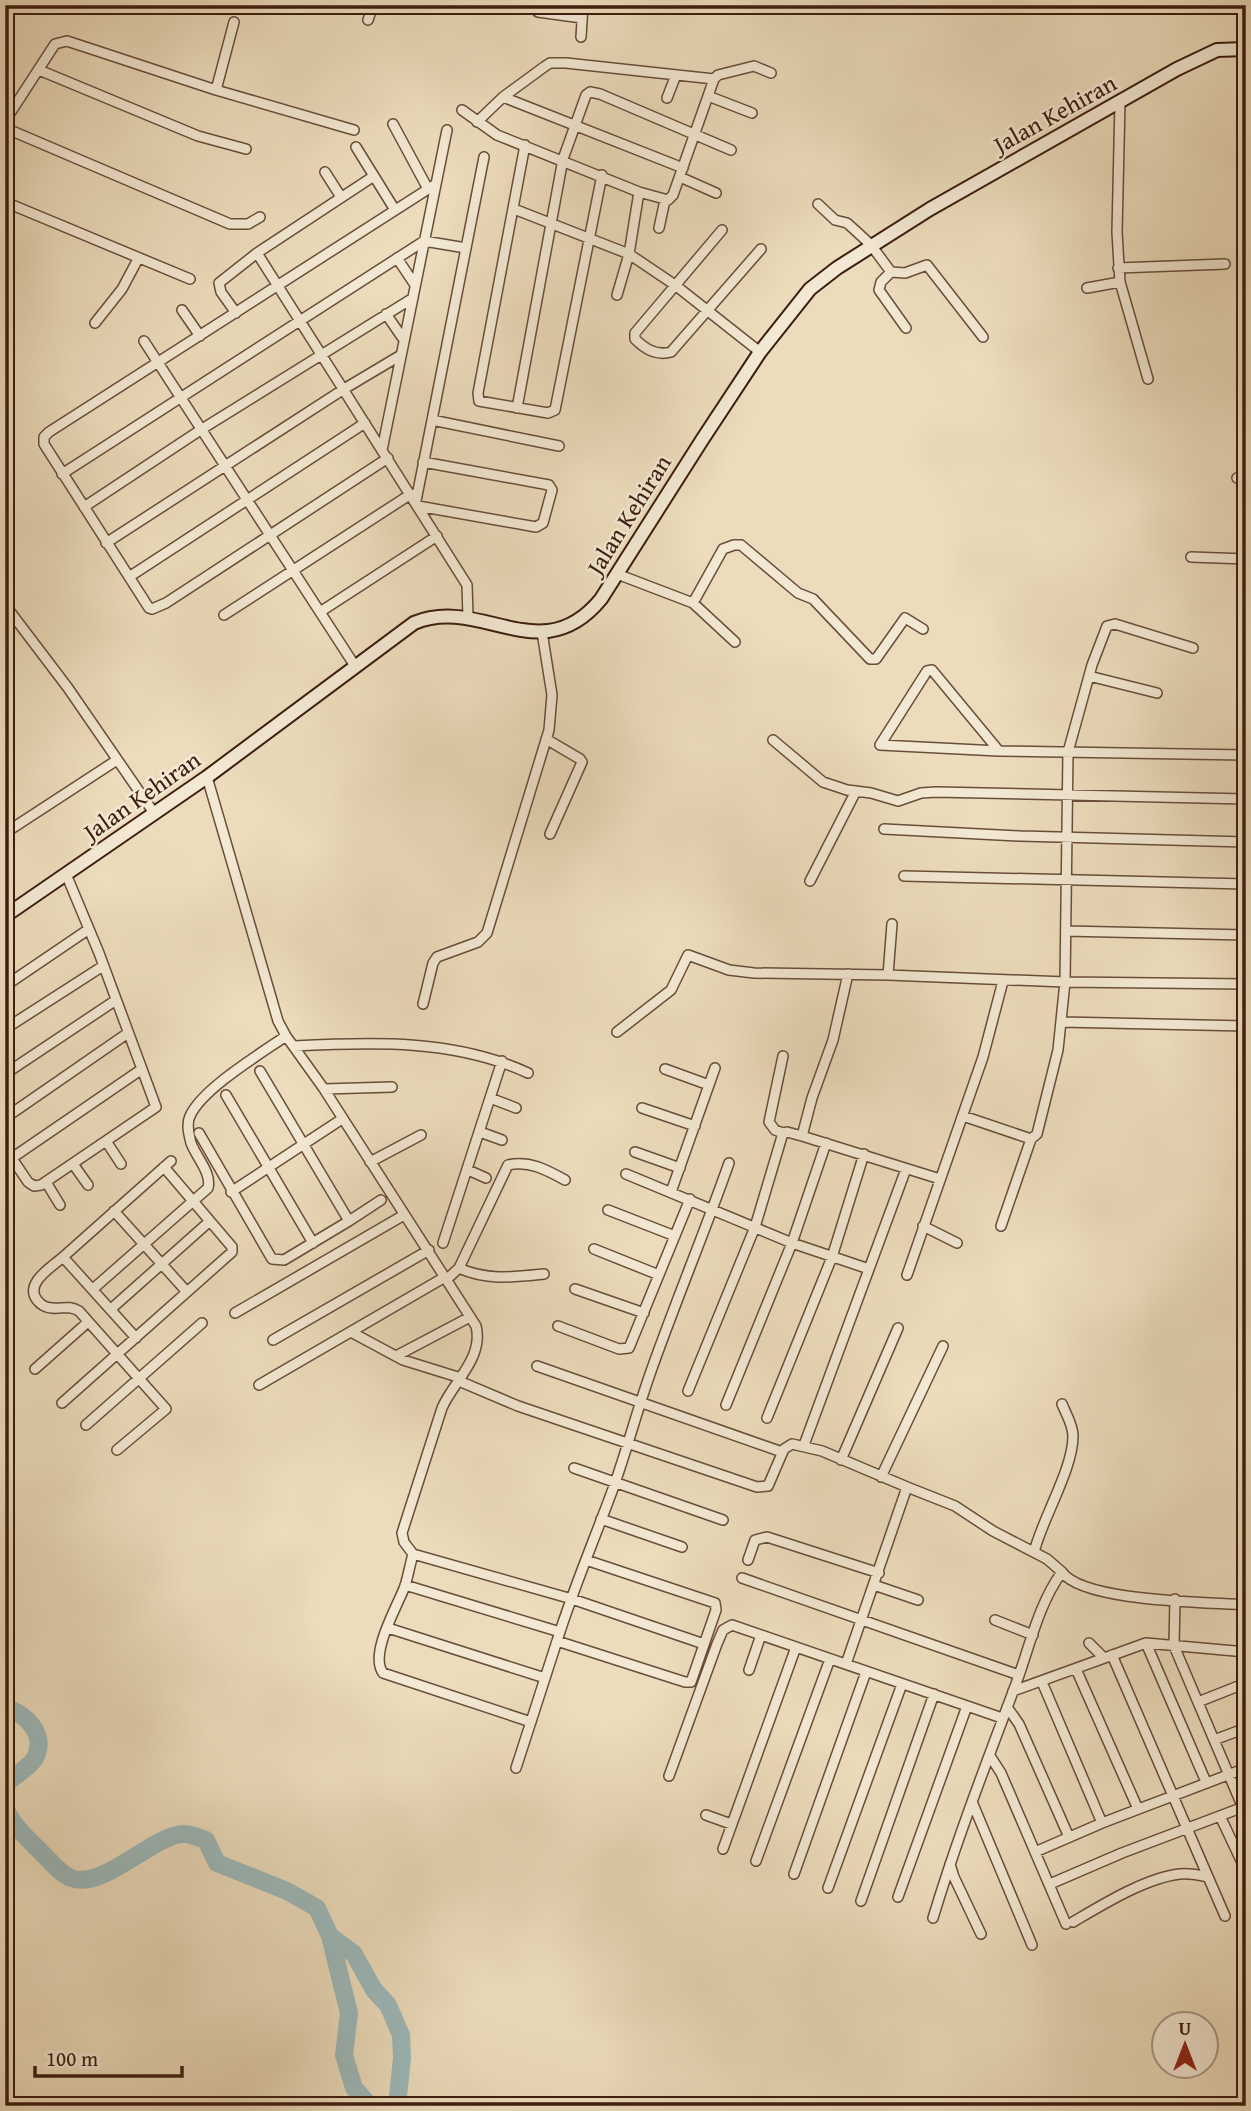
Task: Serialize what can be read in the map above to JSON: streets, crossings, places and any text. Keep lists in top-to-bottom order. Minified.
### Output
{"streets":{"street":["Jalan Kehiran"]},"scale_bar":"100 m","north":"top"}
